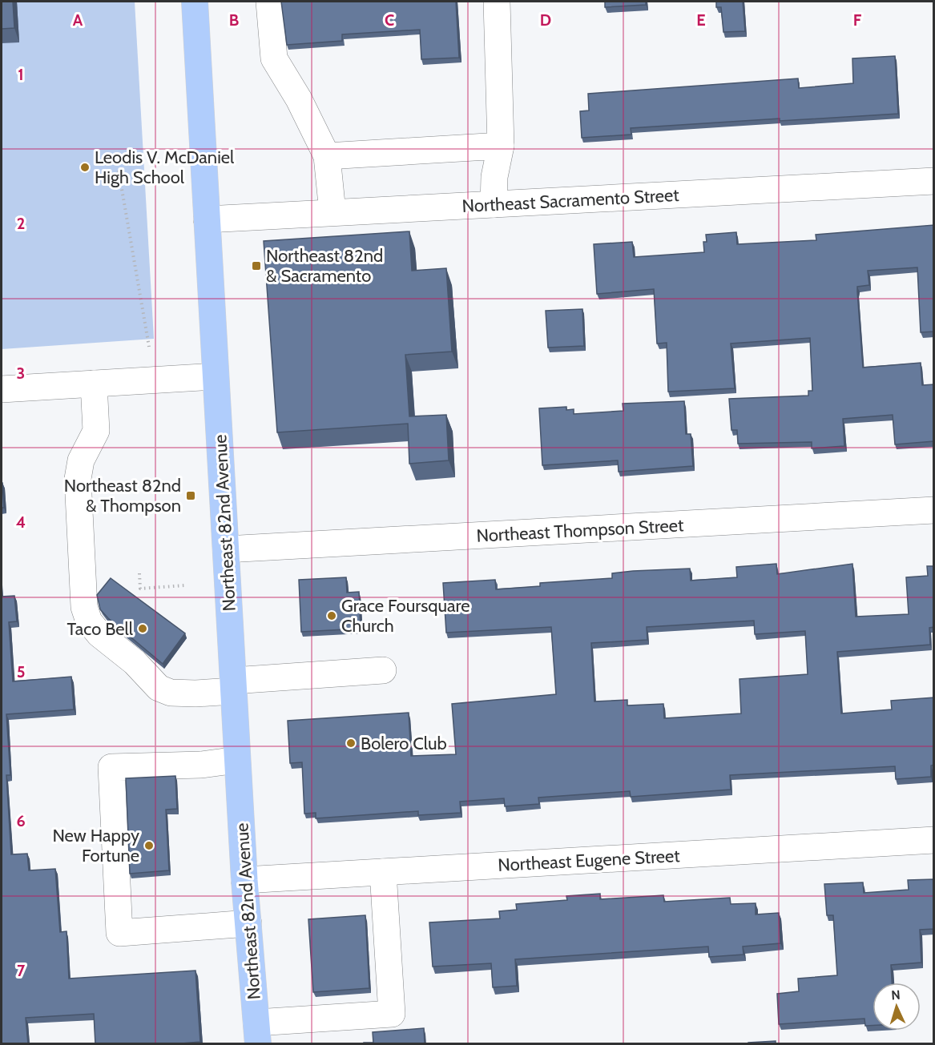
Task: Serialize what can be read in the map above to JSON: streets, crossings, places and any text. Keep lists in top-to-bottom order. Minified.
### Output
{"streets":{"main road":["Northeast 82nd Avenue"],"street":["Northeast Sacramento Street","Northeast Thompson Street","Northeast Eugene Street"]},"crossings":[["Northeast Sacramento Street","Northeast 82nd Avenue"],["Northeast 82nd Avenue","Northeast Thompson Street"],["Northeast 82nd Avenue","Northeast Eugene Street"]],"places":{"other":["Leodis V. McDaniel High School","Grace Foursquare Church","Taco Bell","Bolero Club","New Happy Fortune"],"transit":["Northeast 82nd & Sacramento","Northeast 82nd & Thompson"]},"north":"top","grid":{"columns":["A","B","C","D","E","F"],"rows":["1","2","3","4","5","6","7"]}}
